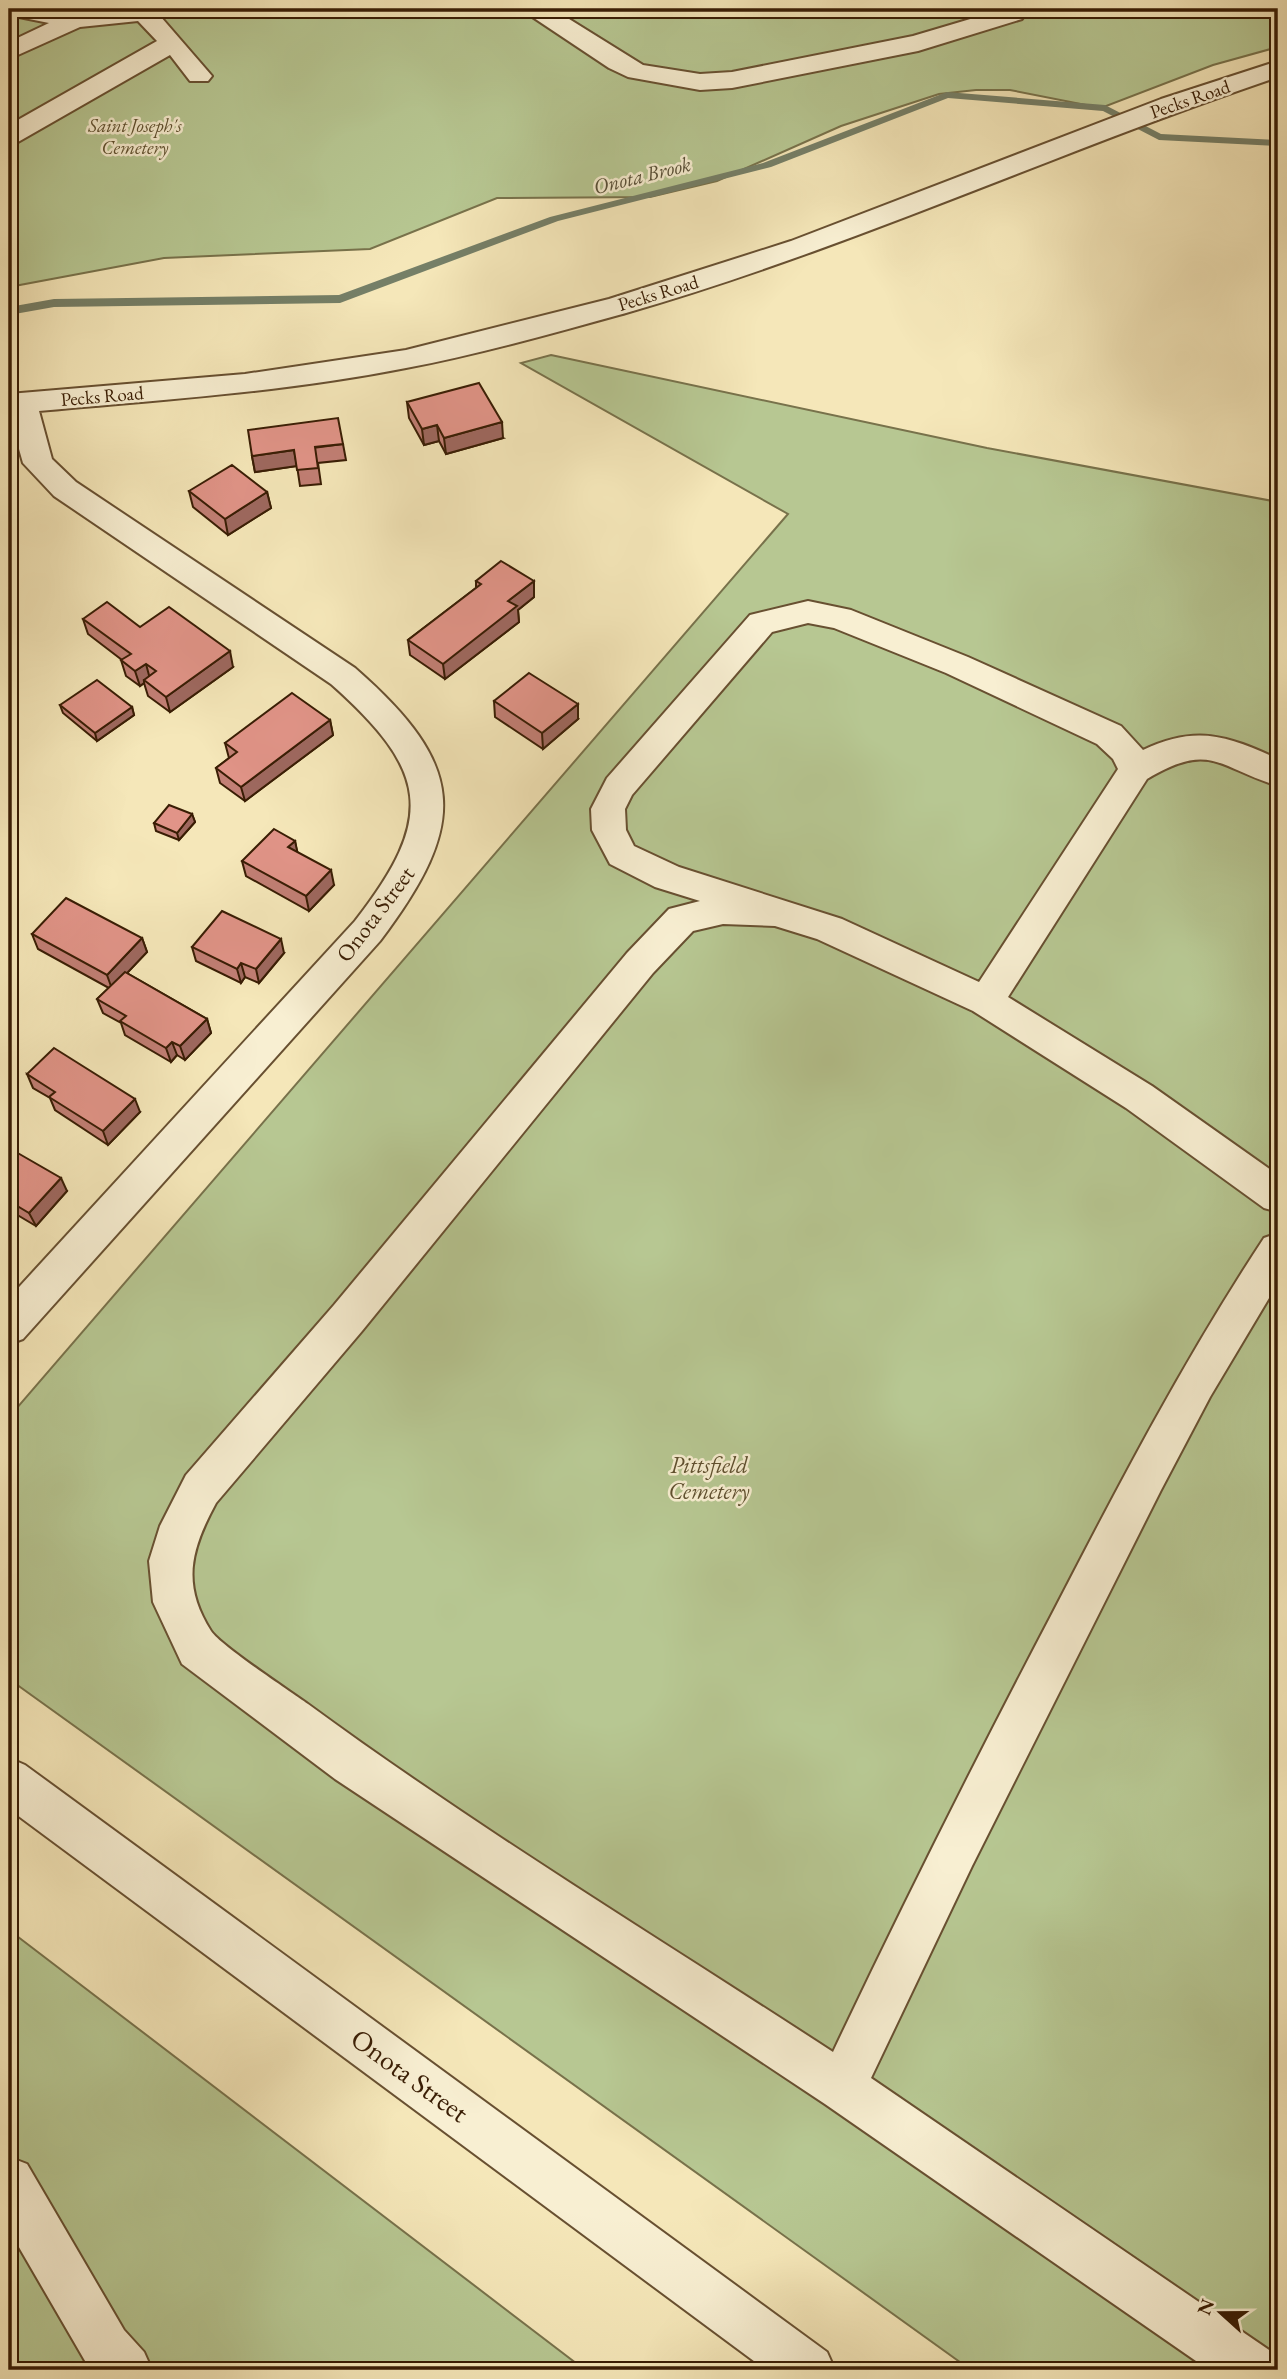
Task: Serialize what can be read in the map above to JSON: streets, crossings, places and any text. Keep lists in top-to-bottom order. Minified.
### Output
{"streets":{"street":["Pecks Road","Onota Street"]},"crossings":[["Pecks Road","Onota Street"]],"water":["Onota Brook"],"parks":["Saint Joseph's Cemetery","Pittsfield Cemetery"],"north":"left"}
